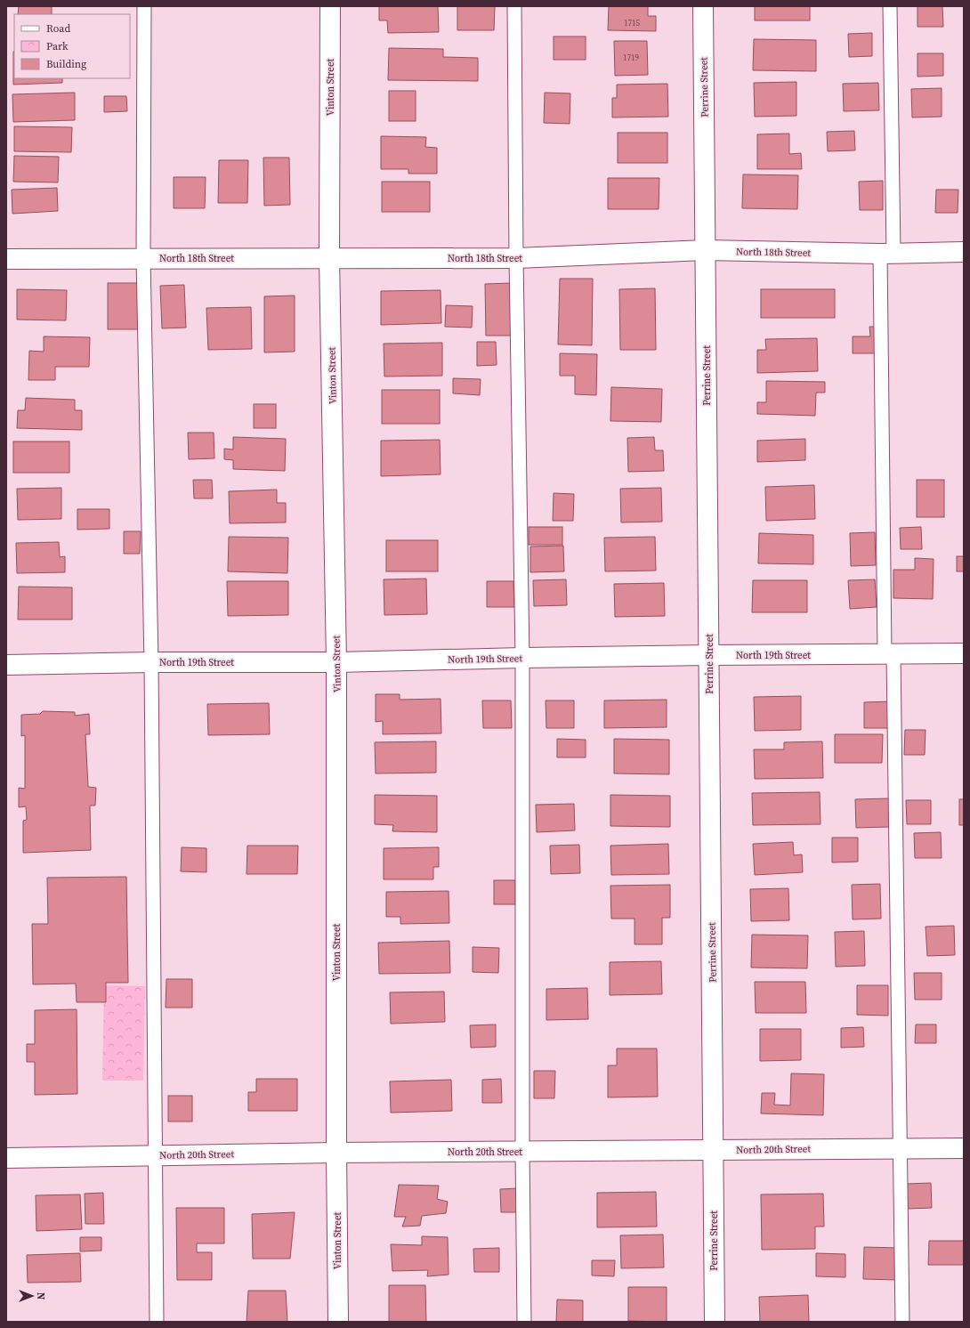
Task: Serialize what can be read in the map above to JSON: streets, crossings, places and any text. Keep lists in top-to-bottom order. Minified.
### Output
{"streets":{"street":["Vinton Street","Perrine Street","North 18th Street","North 19th Street","North 20th Street"]},"crossings":[["Vinton Street","North 18th Street"],["Vinton Street","North 19th Street"],["Vinton Street","North 20th Street"],["Perrine Street","North 18th Street"],["Perrine Street","North 19th Street"],["Perrine Street","North 20th Street"]],"house_numbers":["1715","1719"],"legend":["Road","Park","Building"],"north":"right"}
